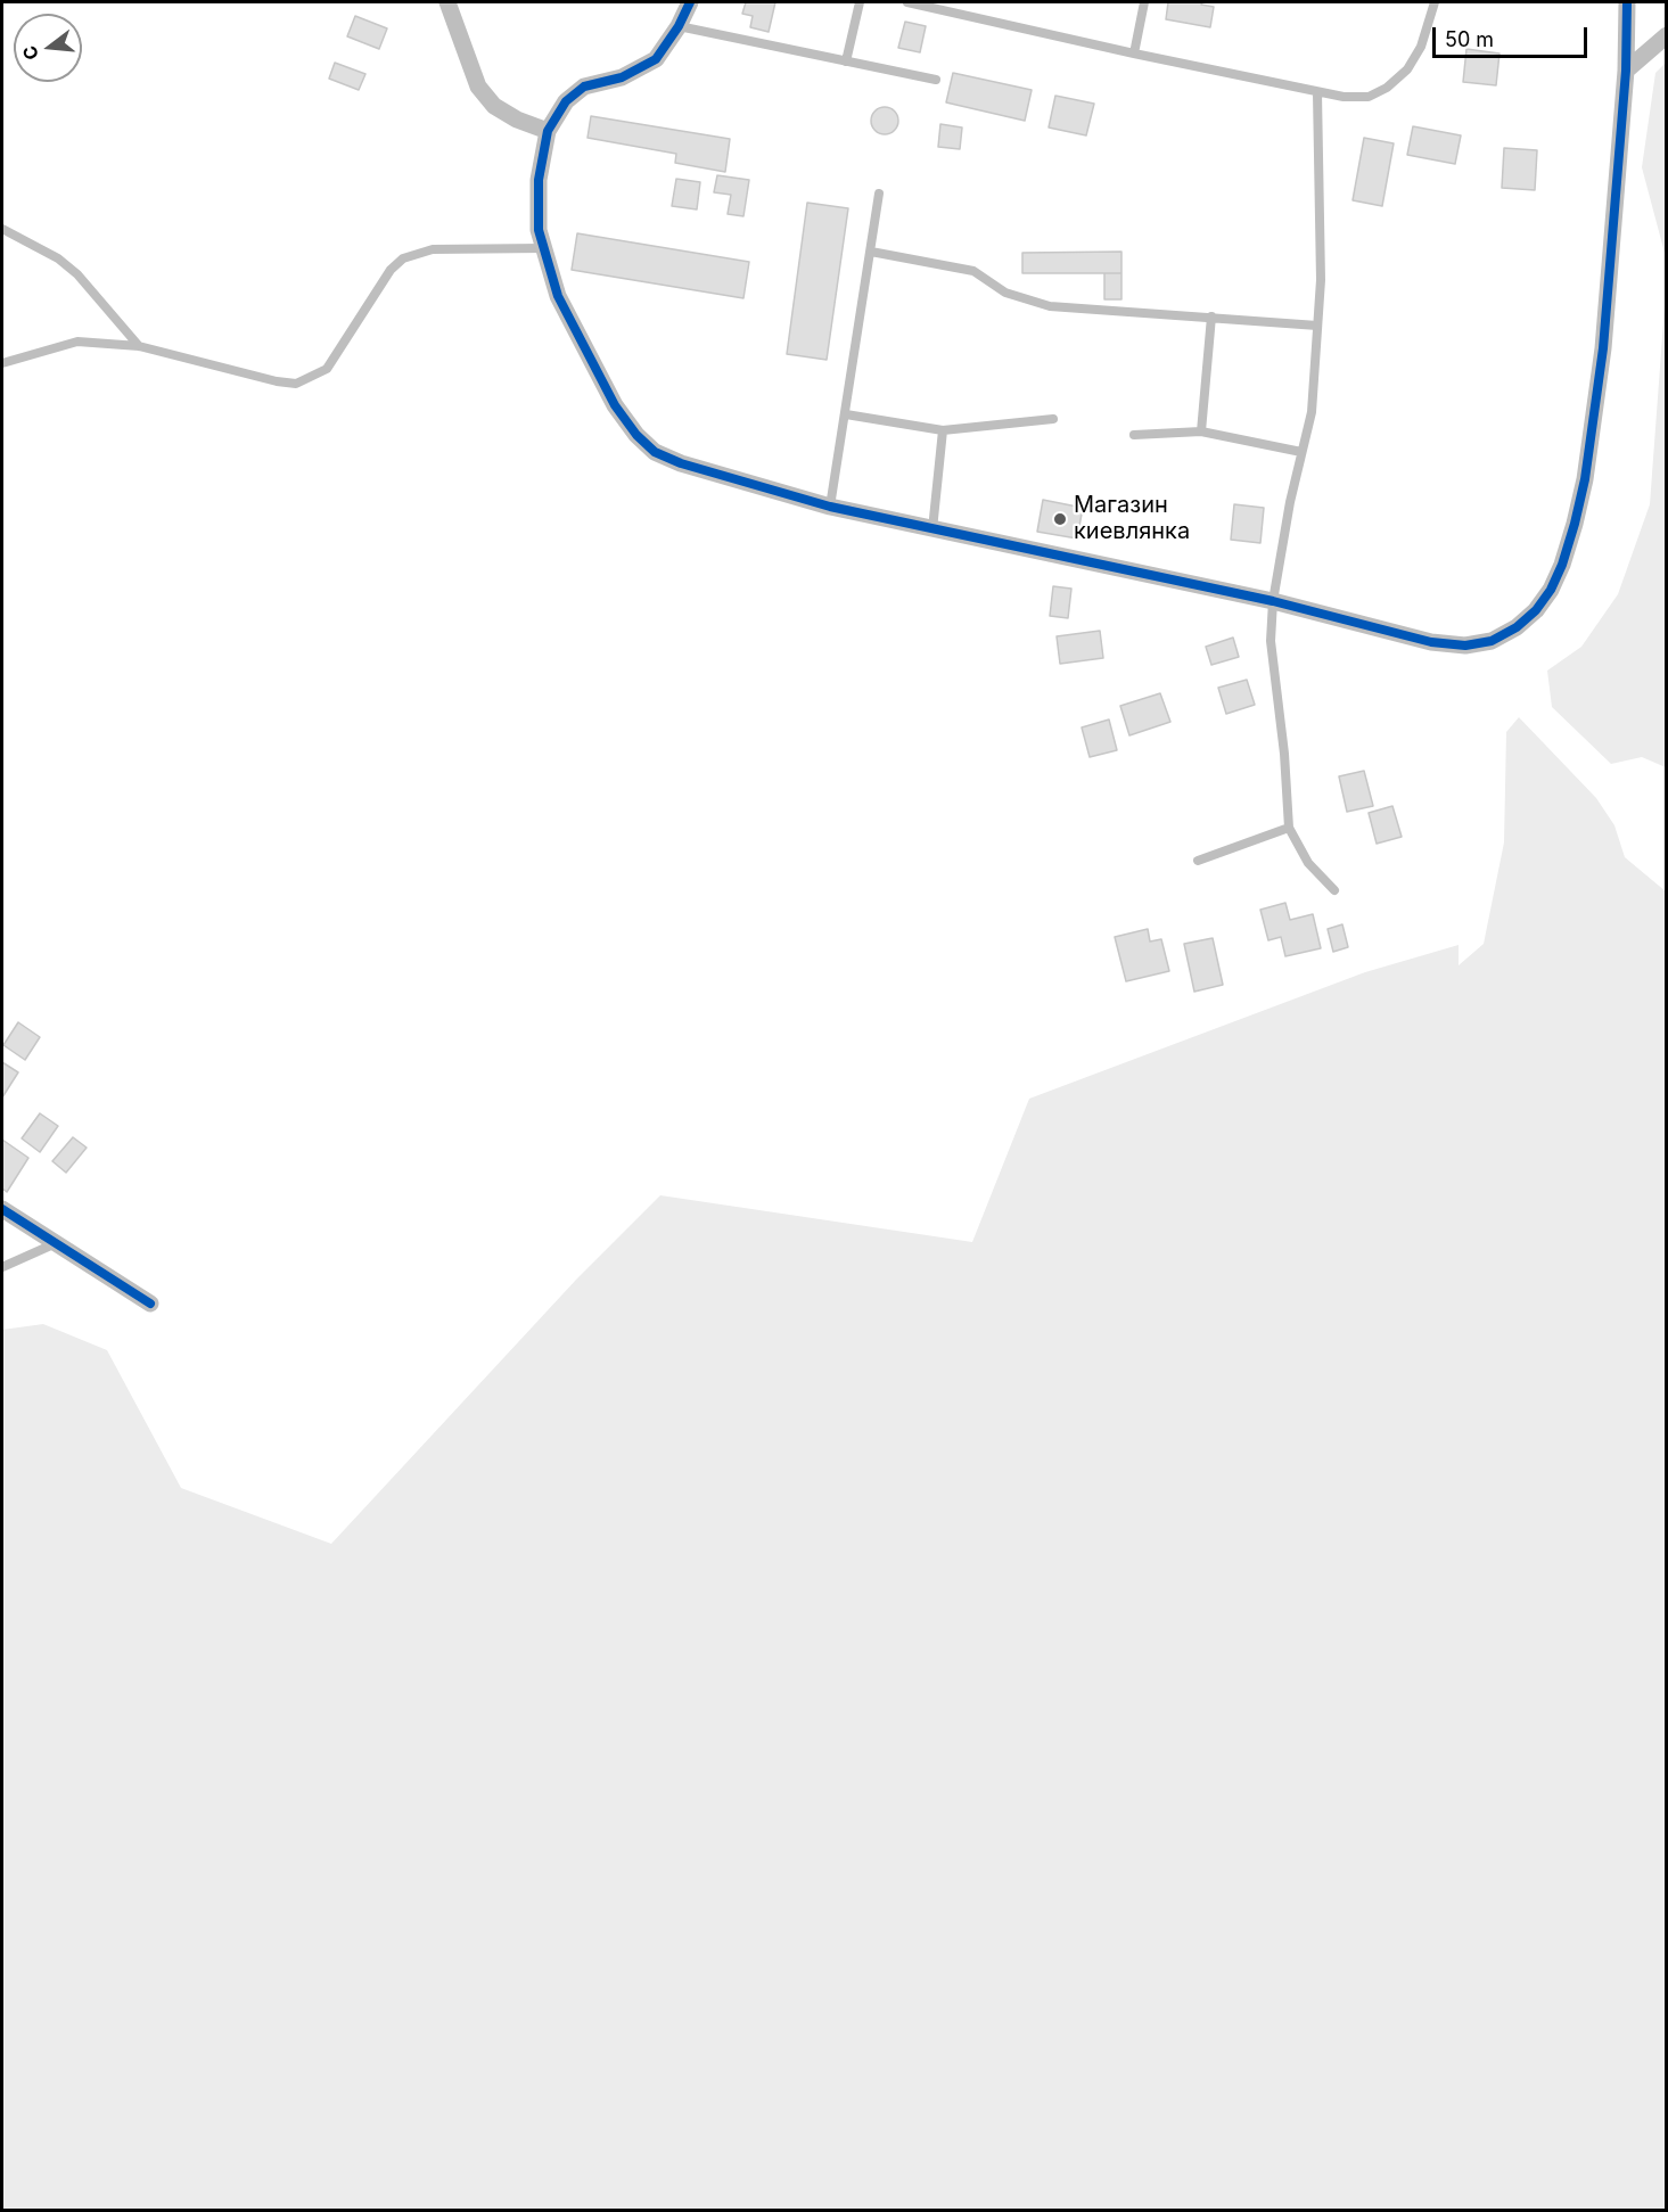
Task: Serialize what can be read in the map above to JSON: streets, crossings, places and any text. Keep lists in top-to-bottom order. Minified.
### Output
{"places":["Магазин киевлянка"],"scale_bar":"50 m","north":"left"}
